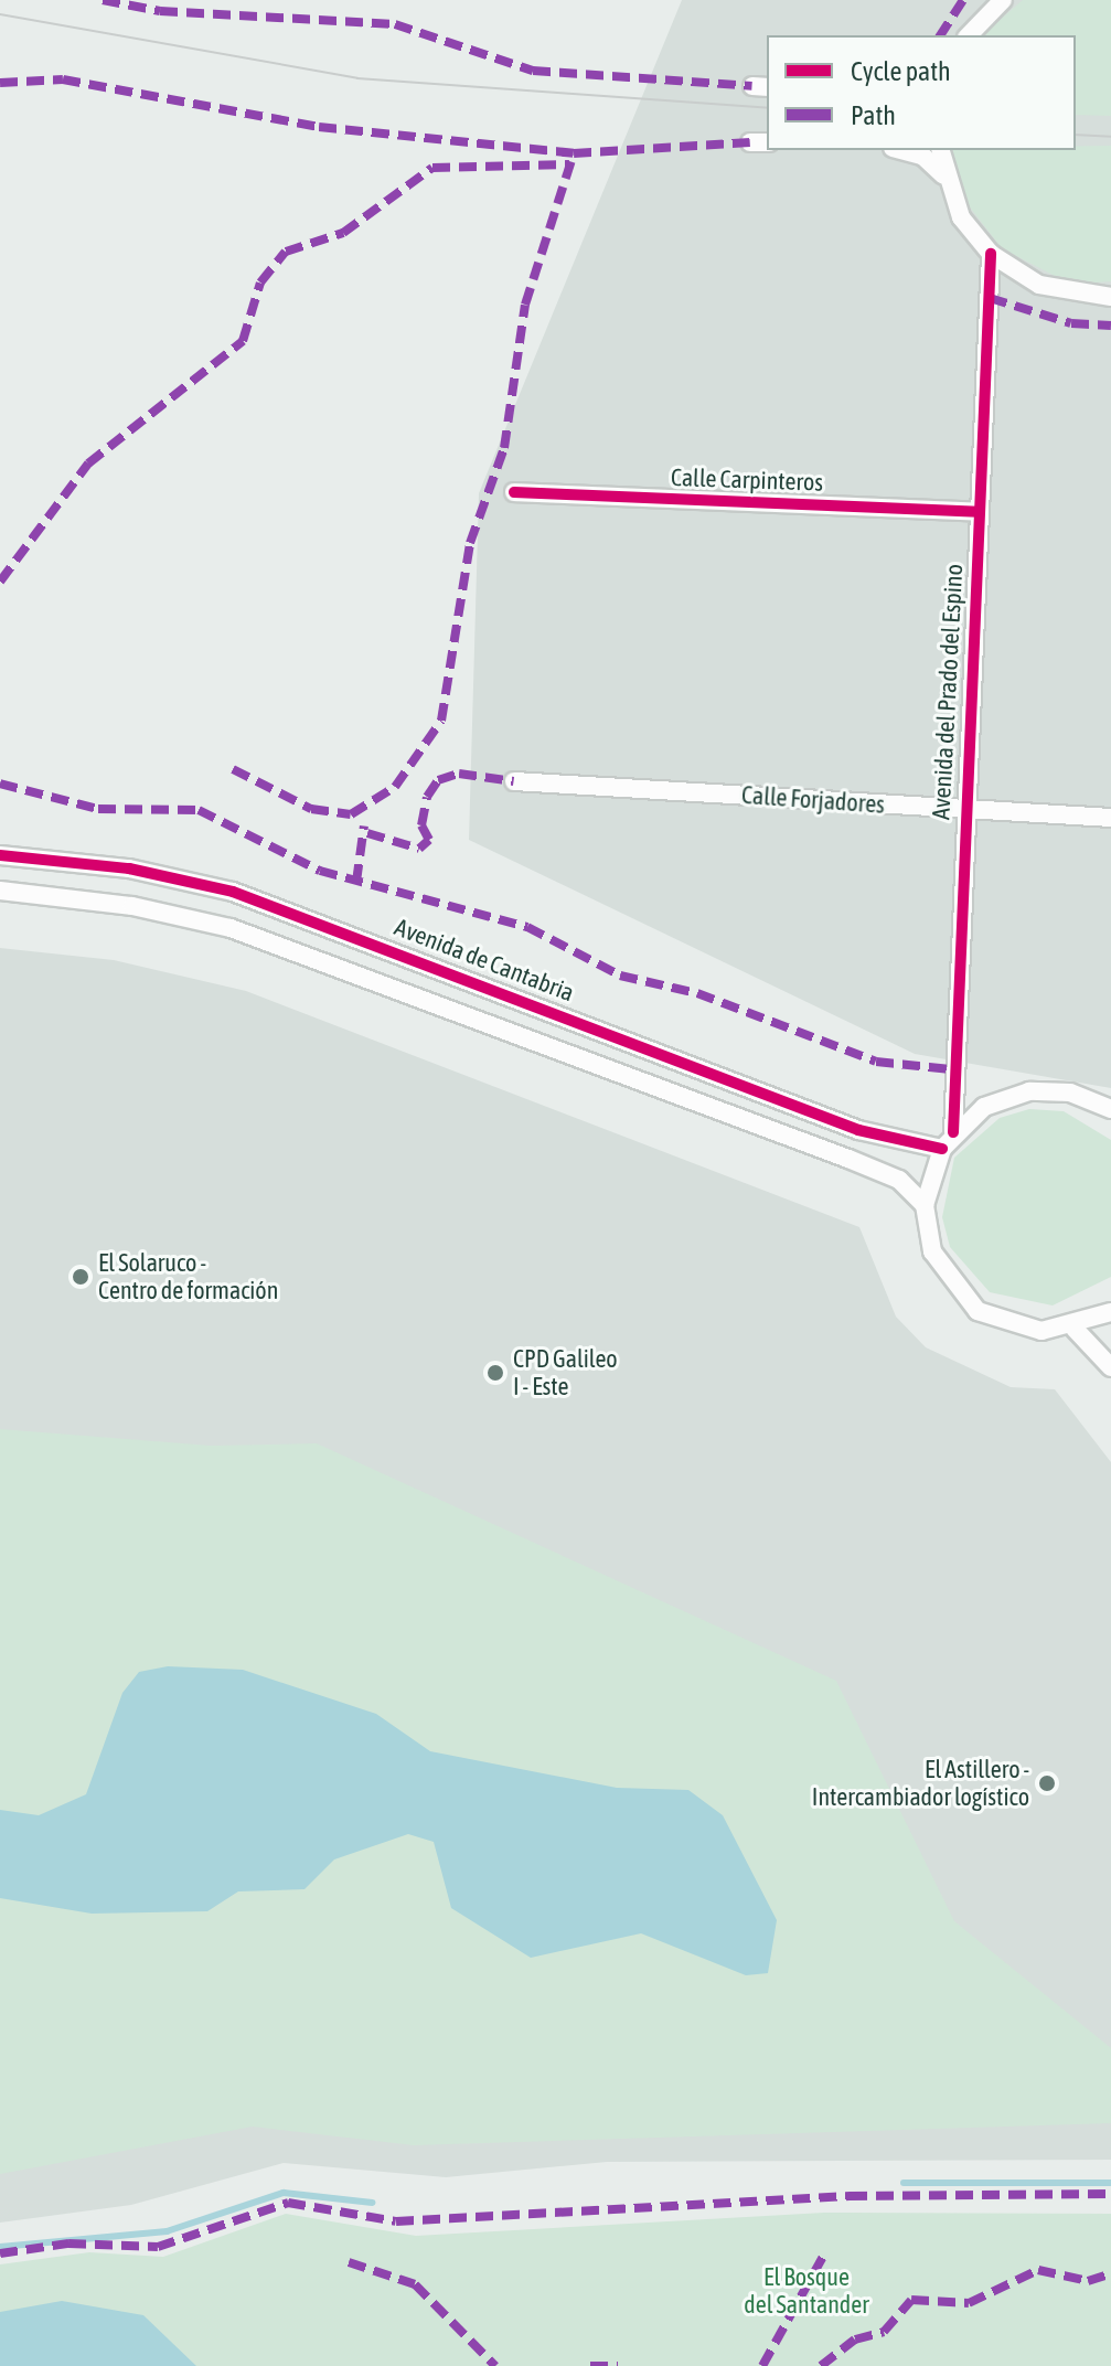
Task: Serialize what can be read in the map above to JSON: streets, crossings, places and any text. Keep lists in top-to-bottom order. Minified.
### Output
{"streets":{"street":["Calle Carpinteros","Avenida del Prado del Espino","Calle Forjadores","Avenida de Cantabria"]},"crossings":[["Calle Carpinteros","Avenida del Prado del Espino"],["Avenida del Prado del Espino","Calle Forjadores"]],"parks":["El Bosque del Santander"],"places":["El Solaruco - Centro de formación","CPD Galileo I - Este","El Astillero - Intercambiador logístico"],"legend":["Cycle path","Path"]}
